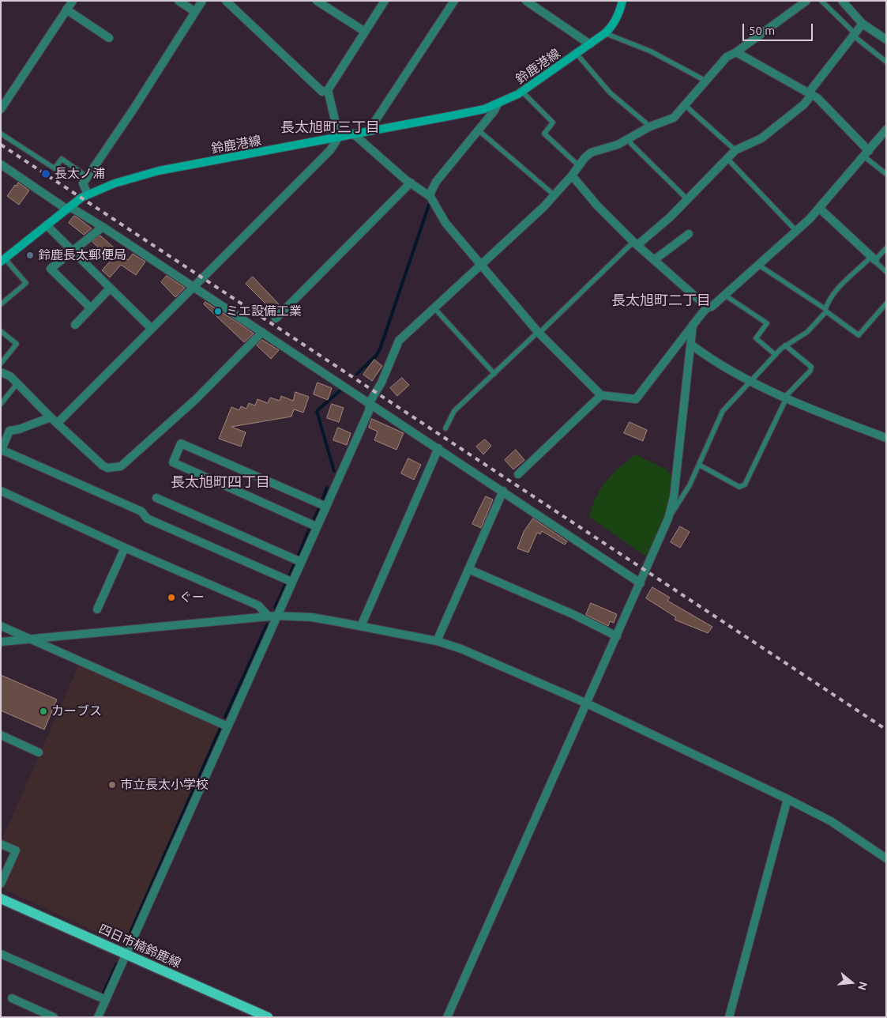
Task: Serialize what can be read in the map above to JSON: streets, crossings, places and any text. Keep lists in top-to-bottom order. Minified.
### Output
{"streets":{"main road":["鈴鹿港線","四日市楠鈴鹿線"]},"districts":["長太旭町三丁目","長太旭町二丁目","長太旭町四丁目"],"places":["長太ノ浦","鈴鹿長太郵便局","ミエ設備工業","ぐー","カーブス","市立長太小学校"],"scale_bar":"50 m","north":"right"}
